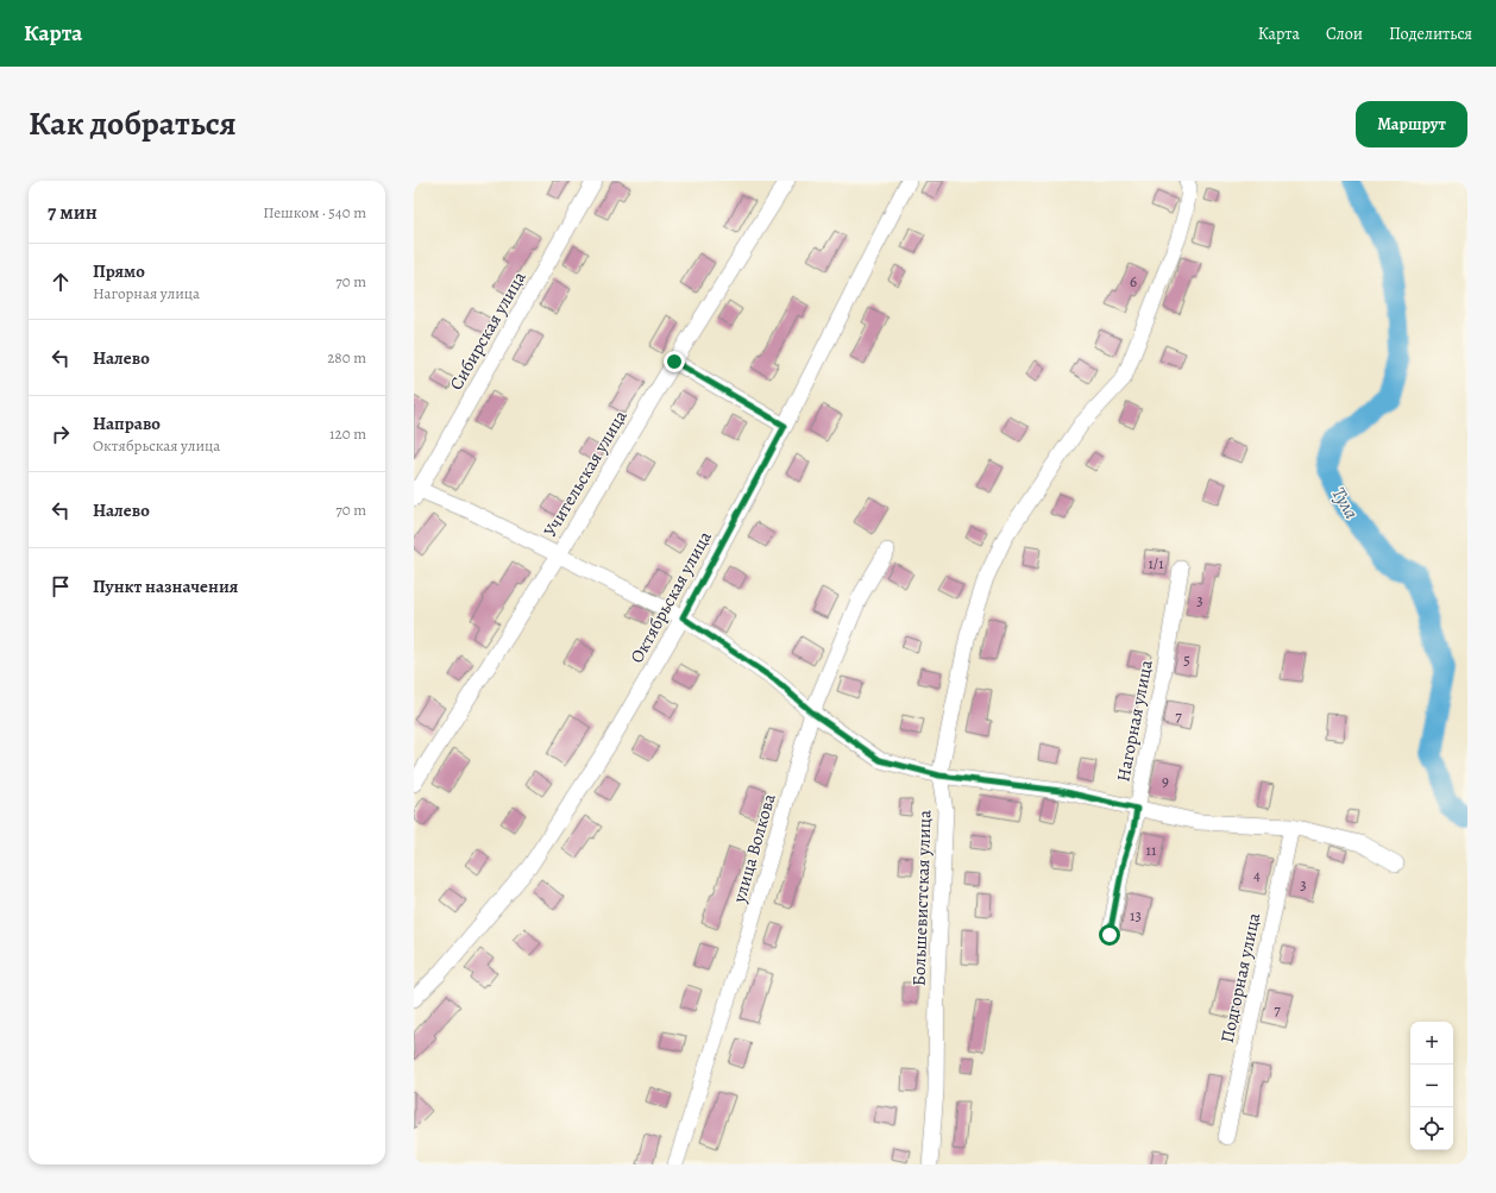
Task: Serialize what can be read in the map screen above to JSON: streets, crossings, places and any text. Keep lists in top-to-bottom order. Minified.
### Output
{"streets":{"street":["Сибирская улица","Учительская улица","Октябрьская улица","Нагорная улица","улица Волкова","Большевистская улица","Подгорная улица"]},"water":["Тула"],"house_numbers":["6","1/1","3","5","7","9","11","4","3","13","7"],"page":{"header":"Карта","nav":["Карта","Слои","Поделиться"],"title":"Как добраться","buttons":"Маршрут","heading":["7 мин","Пешком · 540 m"],"list":[["Прямо","Нагорная улица","70 m"],["Налево","280 m"],["Направо","Октябрьская улица","120 m"],["Налево","70 m"],"Пункт назначения"],"map_buttons":["+","−"]}}
